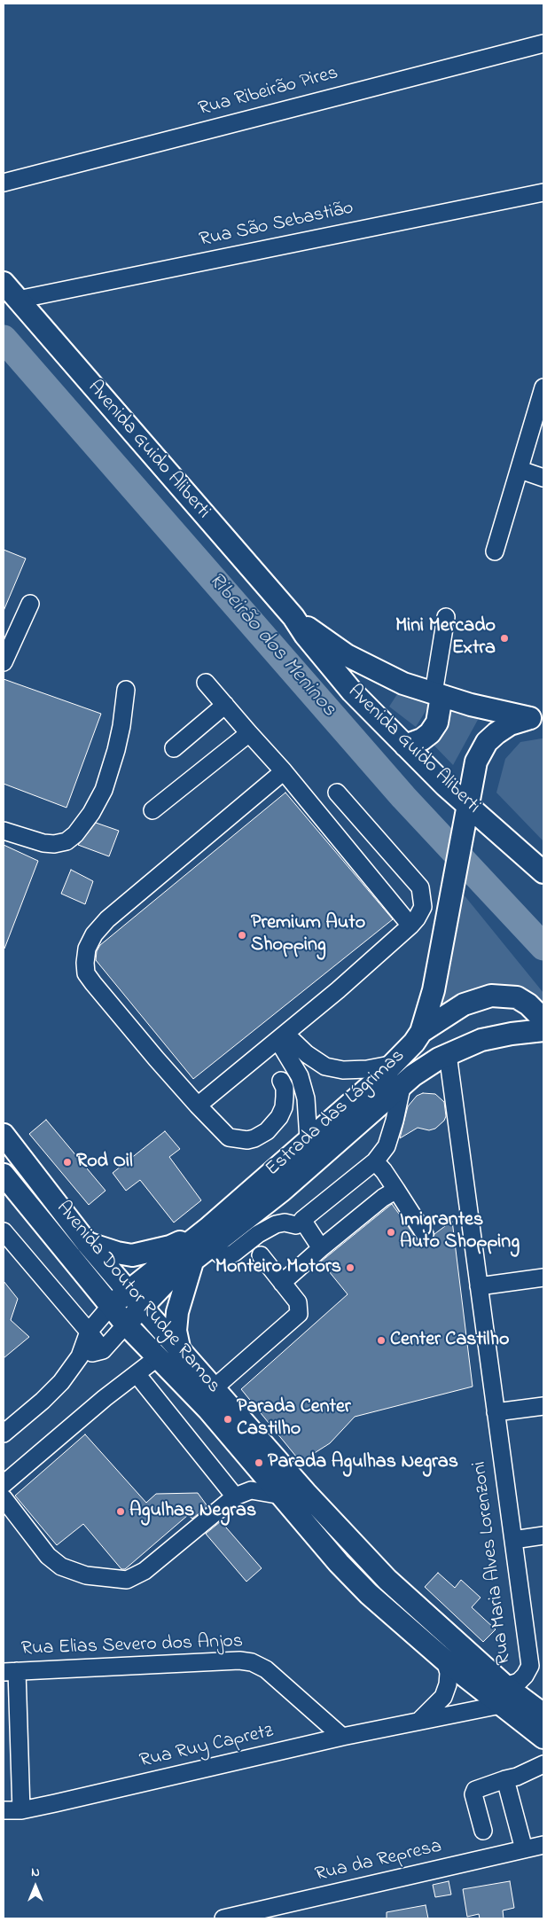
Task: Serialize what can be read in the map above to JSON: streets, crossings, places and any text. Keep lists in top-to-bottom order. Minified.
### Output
{"streets":{"main road":["Avenida Guido Aliberti","Estrada das Lágrimas","Avenida Doutor Rudge Ramos"],"street":["Rua Ribeirão Pires","Rua São Sebastião","Rua Maria Alves Lorenzoni","Rua Elias Severo dos Anjos","Rua Ruy Capretz","Rua da Represa"]},"crossings":[["Rua São Sebastião","Avenida Guido Aliberti"],["Avenida Guido Aliberti","Estrada das Lágrimas"],["Estrada das Lágrimas","Avenida Doutor Rudge Ramos"],["Estrada das Lágrimas","Rua Maria Alves Lorenzoni"],["Avenida Doutor Rudge Ramos","Rua Maria Alves Lorenzoni"],["Avenida Doutor Rudge Ramos","Rua Ruy Capretz"],["Rua Maria Alves Lorenzoni","Rua Ruy Capretz"],["Rua Elias Severo dos Anjos","Rua Ruy Capretz"]],"water":["Ribeirão dos Meninos"],"places":["Mini Mercado Extra","Premium Auto Shopping","Rod Oil","Imigrantes Auto Shopping","Monteiro Motors","Center Castilho","Parada Center Castilho","Parada Agulhas Negras","Agulhas Negras"],"north":"top"}
